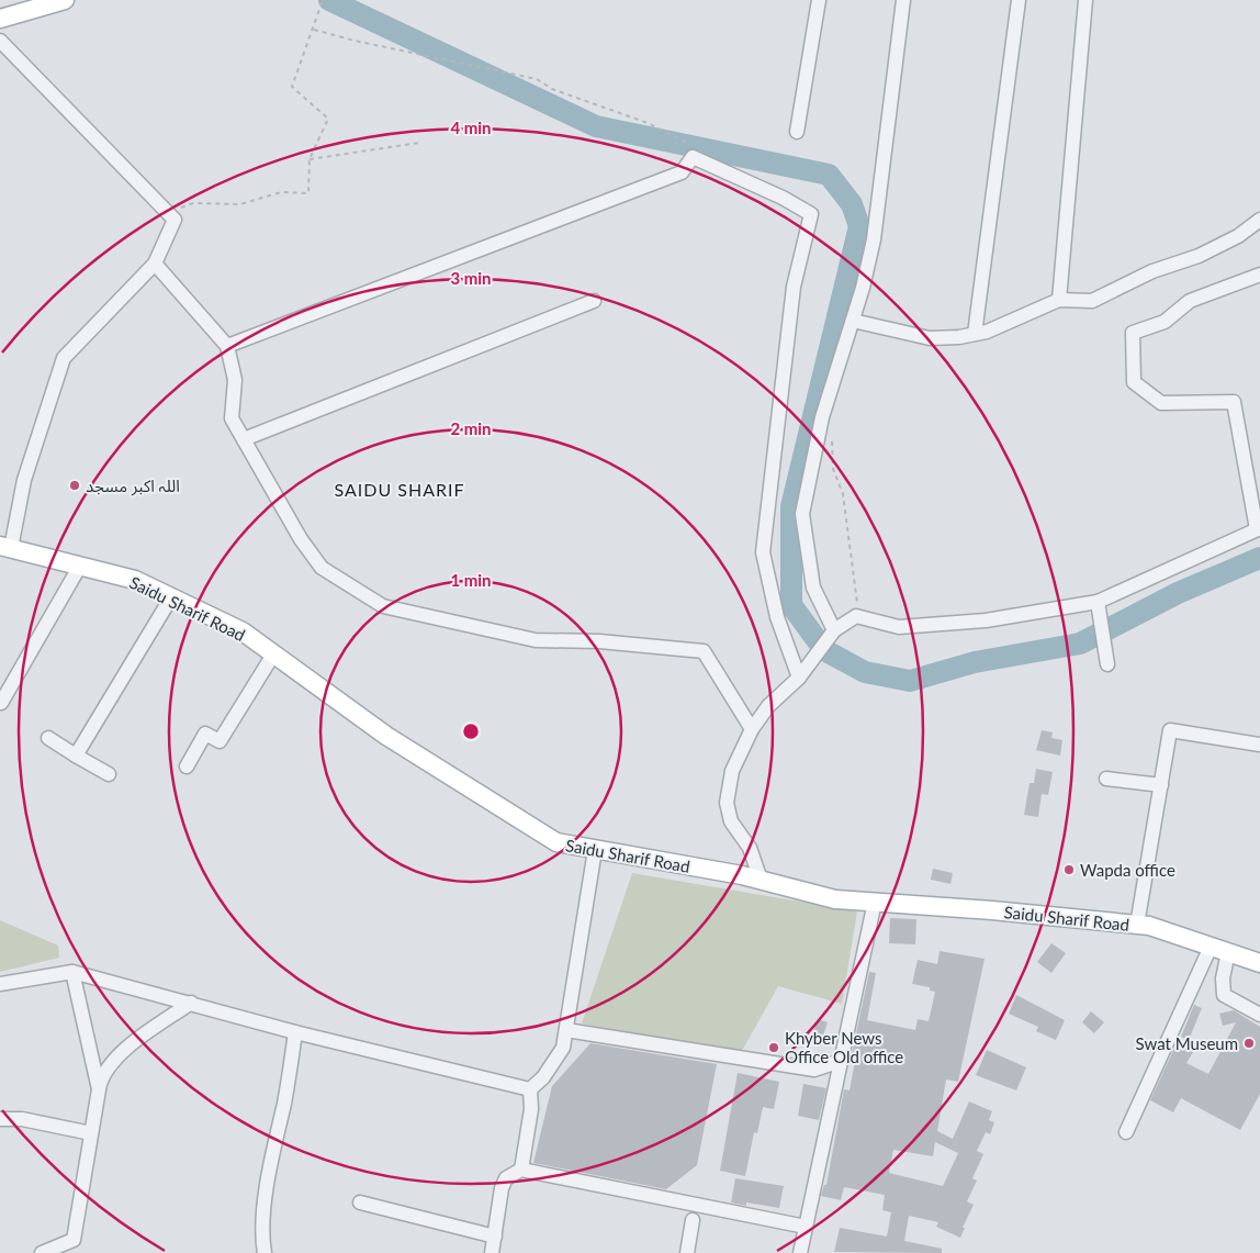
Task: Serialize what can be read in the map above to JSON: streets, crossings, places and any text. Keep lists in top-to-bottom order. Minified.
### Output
{"streets":{"main road":["Saidu Sharif Road"]},"districts":["SAIDU SHARIF"],"places":["اللہ اکبر مسجد","Wapda office","Swat Museum","Khyber News Office Old office"],"rings":["4 min","3 min","2 min","1 min"]}
